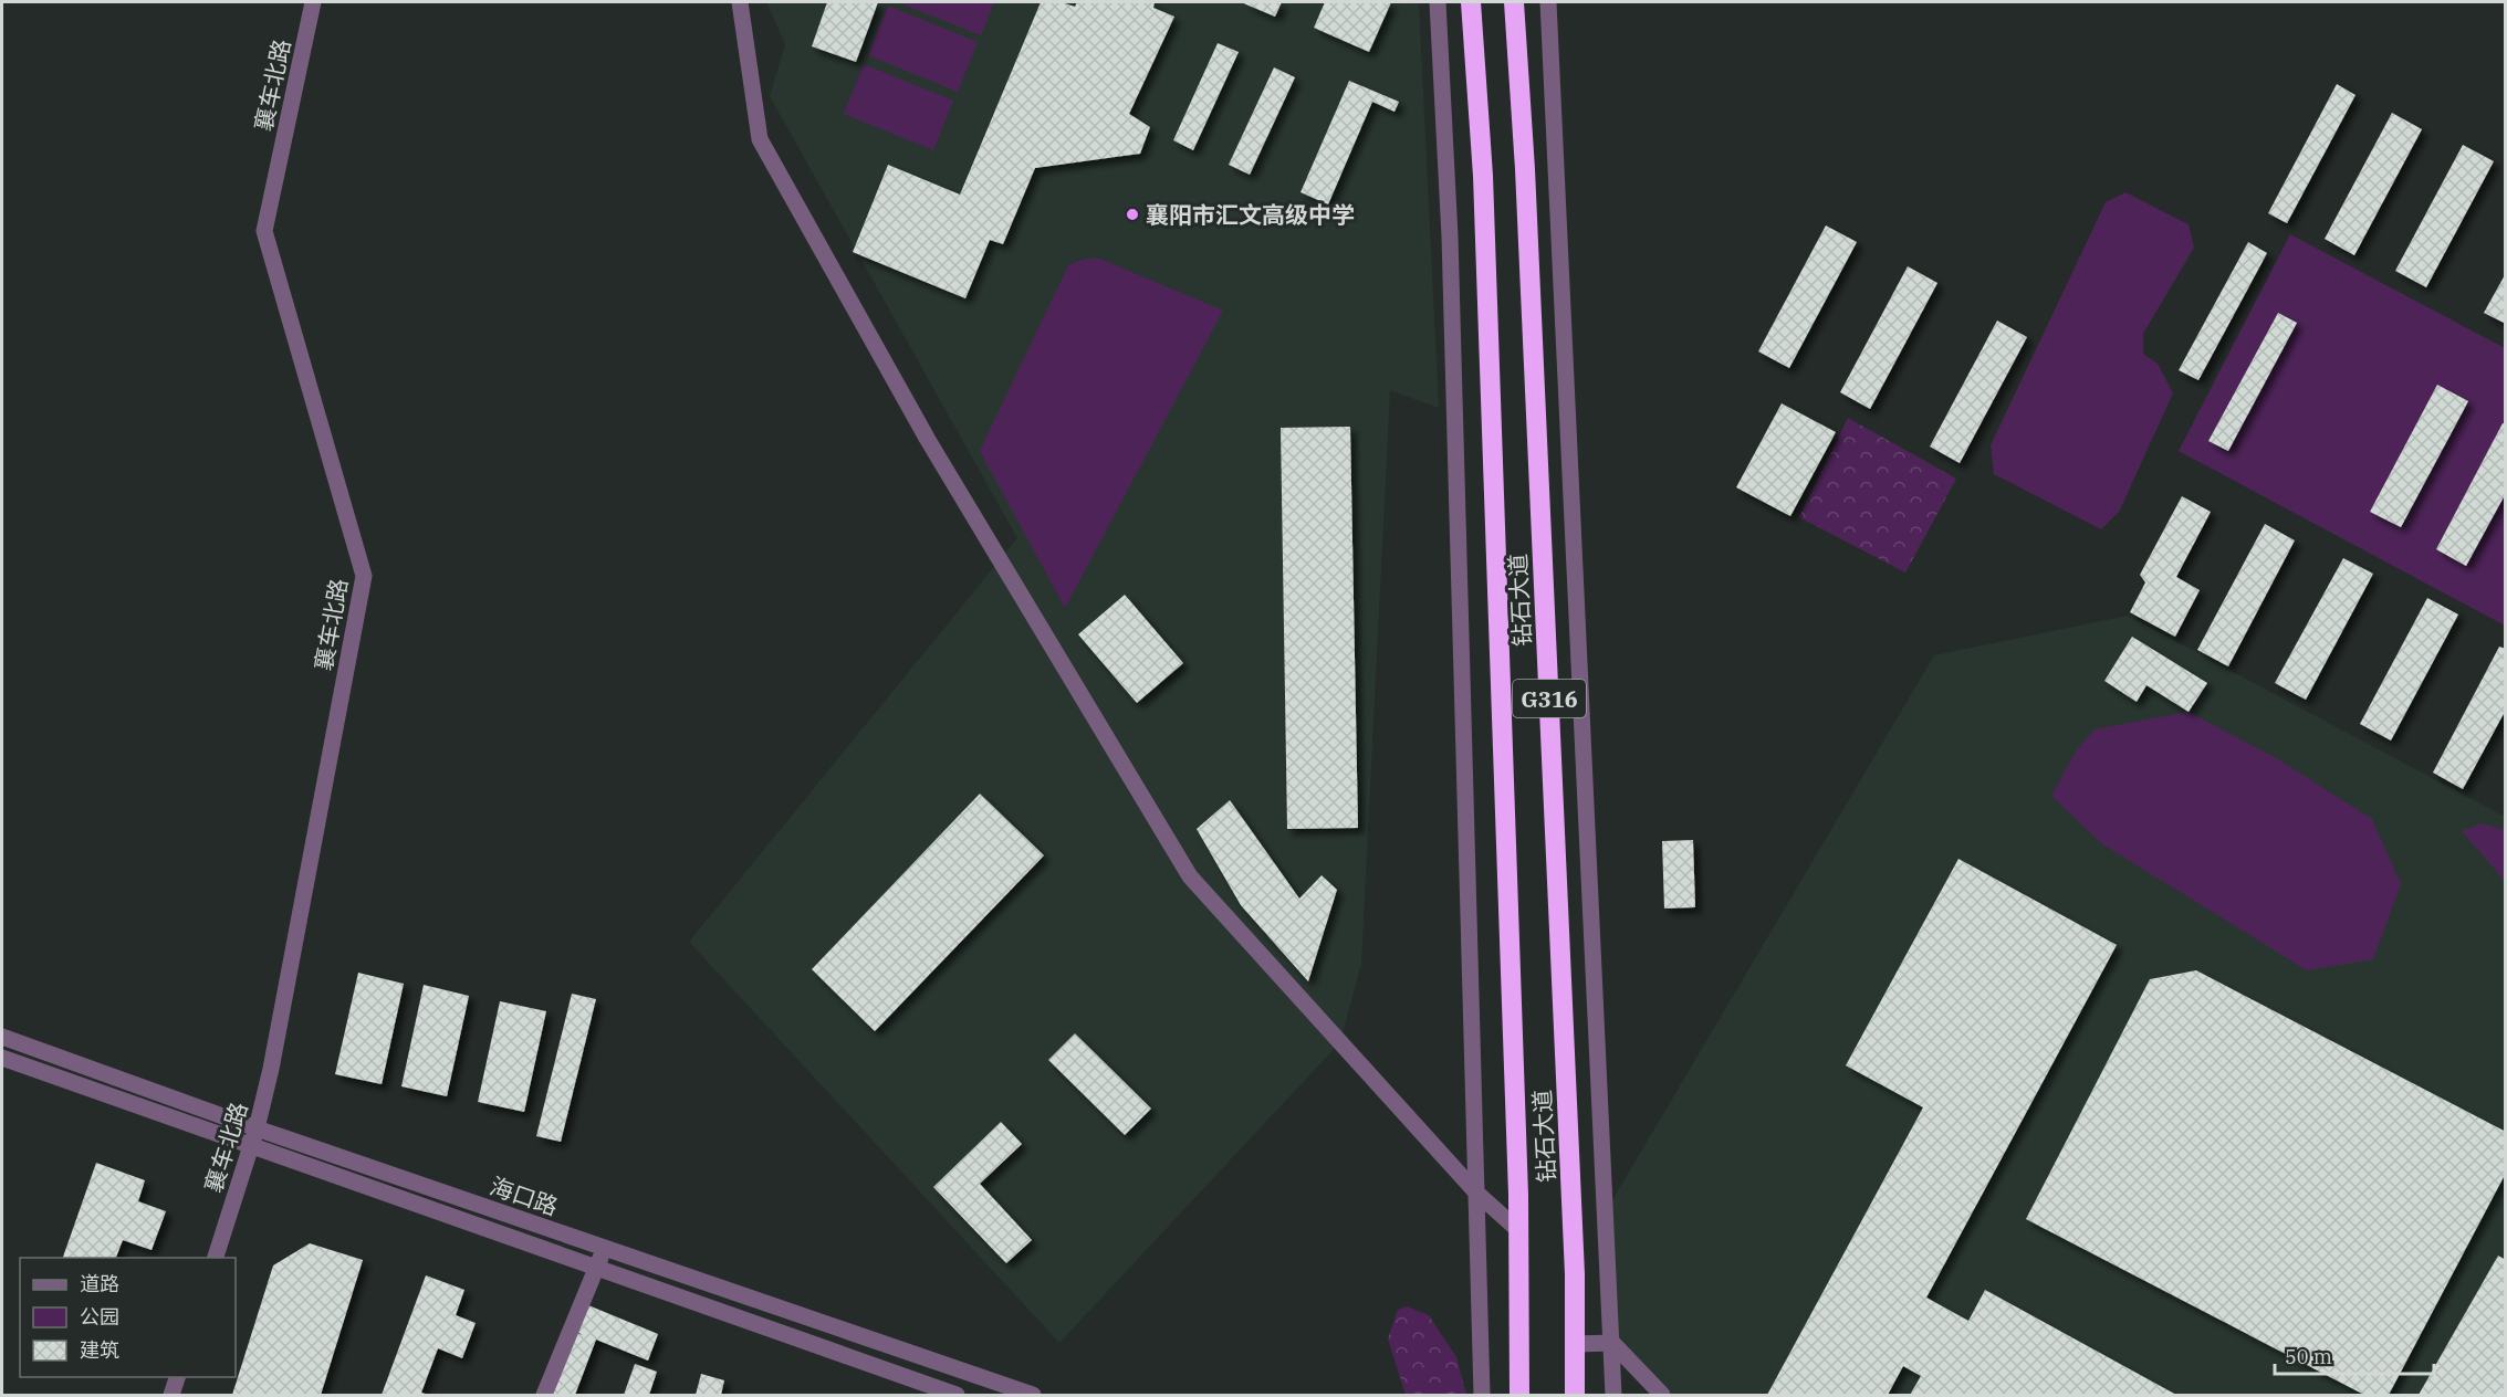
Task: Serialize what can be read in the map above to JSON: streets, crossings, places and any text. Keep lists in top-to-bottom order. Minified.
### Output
{"streets":{"highway":["钻石大道","G316"],"street":["襄车北路","海口路"]},"crossings":[["襄车北路","海口路"]],"places":["襄阳市汇文高级中学"],"legend":["道路","公园","建筑"],"scale_bar":"50 m"}
